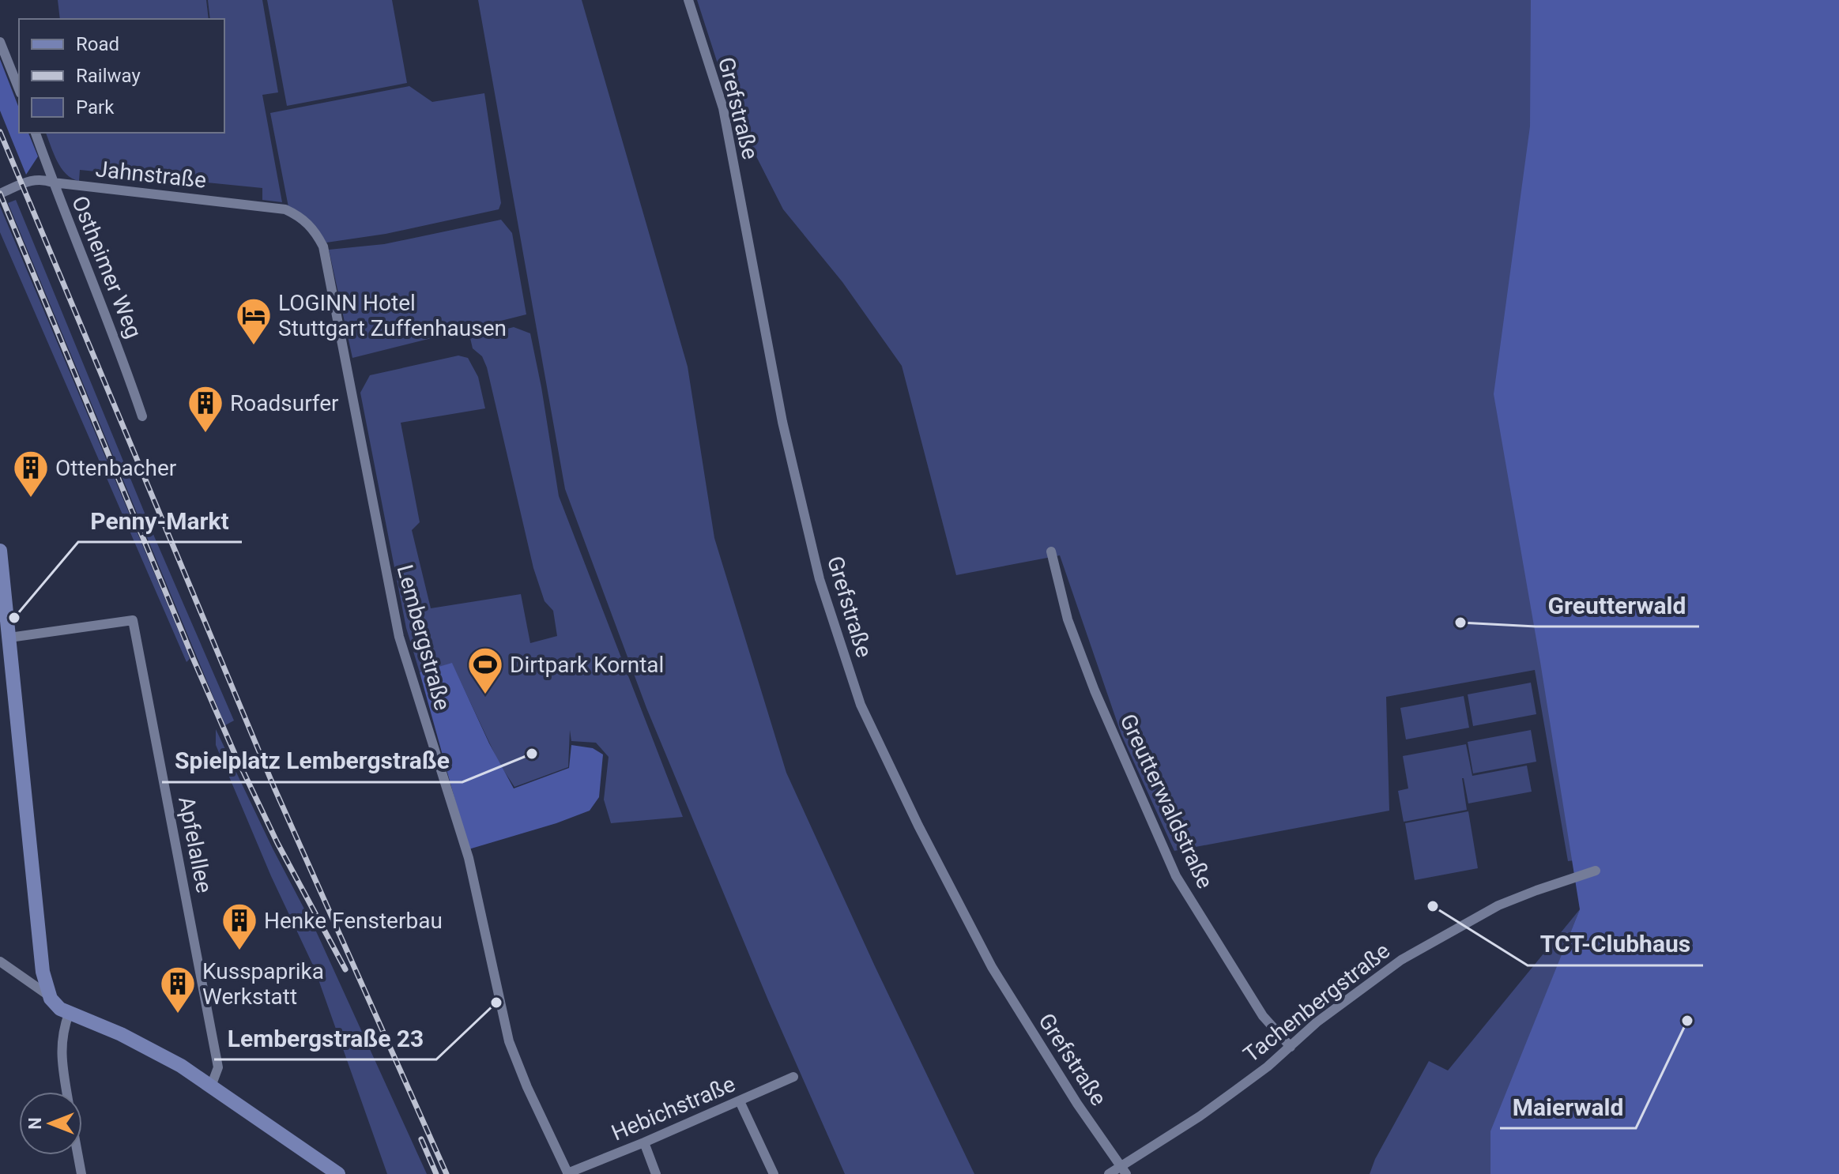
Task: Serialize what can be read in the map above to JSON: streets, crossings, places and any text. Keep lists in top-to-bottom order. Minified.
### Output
{"streets":{"street":["Grefstraße","Jahnstraße","Ostheimer Weg","Lembergstraße","Greutterwaldstraße","Apfelallee","Tachenbergstraße","Hebichstraße"]},"crossings":[["Grefstraße","Tachenbergstraße"],["Jahnstraße","Ostheimer Weg"],["Jahnstraße","Lembergstraße"],["Lembergstraße","Hebichstraße"],["Greutterwaldstraße","Tachenbergstraße"]],"places":{"hotel":["LOGINN Hotel Stuttgart Zuffenhausen"],"building":["Roadsurfer","Ottenbacher","Henke Fensterbau","Kusspaprika Werkstatt"],"other":["Penny-Markt","Greutterwald","Spielplatz Lembergstraße","TCT-Clubhaus","Lembergstraße 23","Maierwald"],"sports":["Dirtpark Korntal"]},"legend":["Road","Railway","Park"],"north":"left"}
